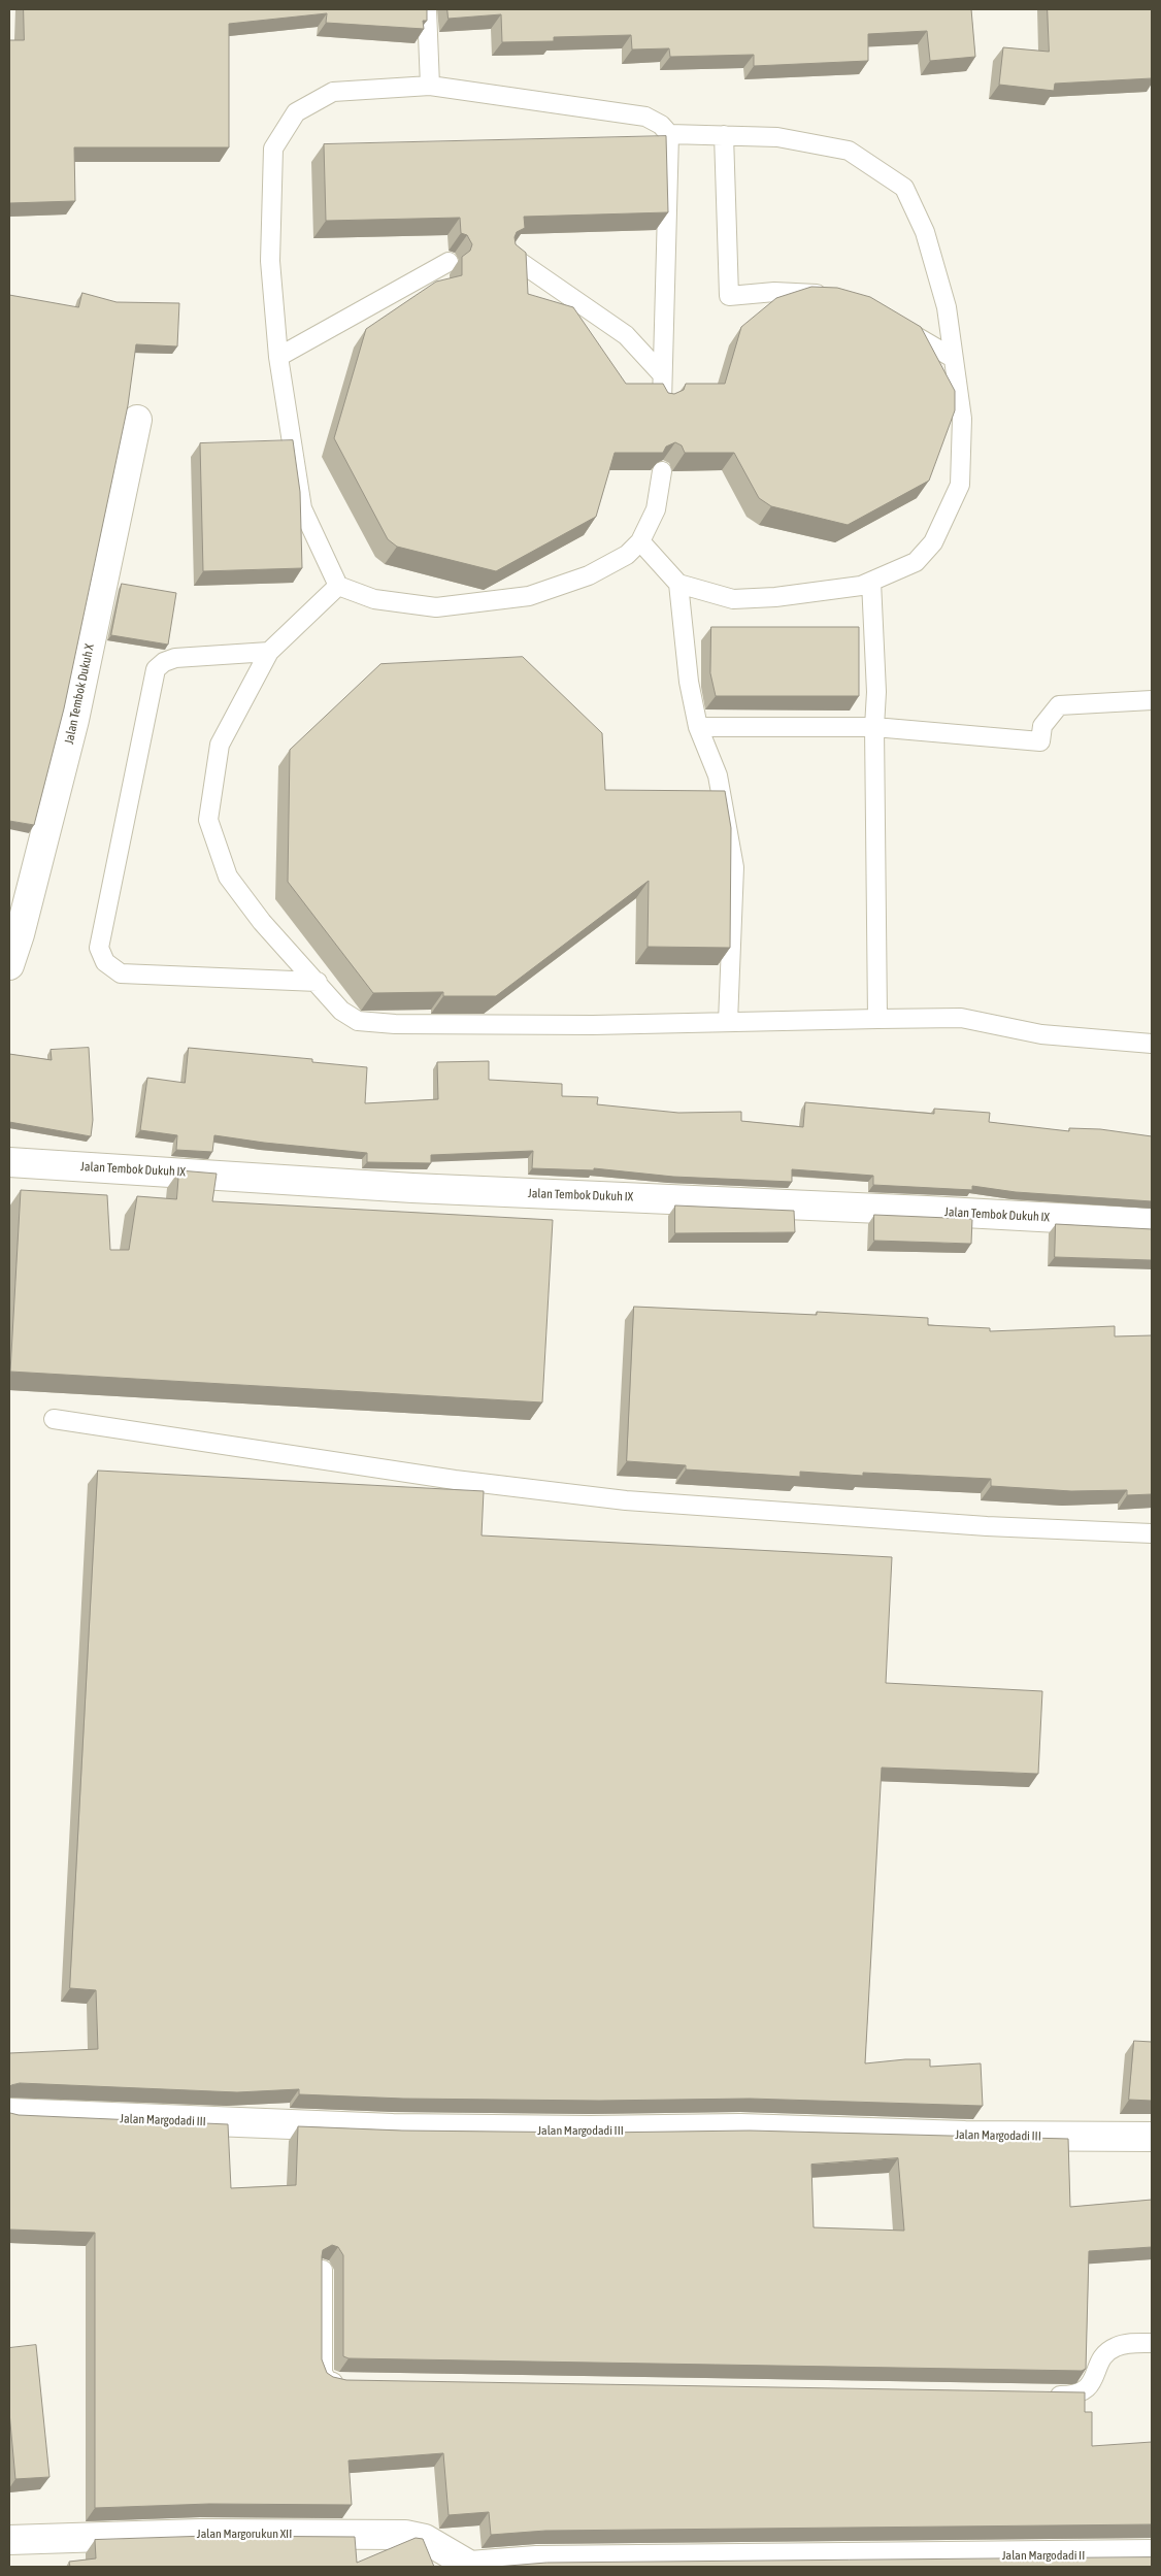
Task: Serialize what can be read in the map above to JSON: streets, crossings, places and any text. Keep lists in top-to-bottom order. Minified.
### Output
{"streets":{"street":["Jalan Tembok Dukuh X","Jalan Tembok Dukuh IX","Jalan Margodadi III","Jalan Margorukun XII","Jalan Margodadi II"]},"crossings":[["Jalan Margorukun XII","Jalan Margodadi II"]]}
